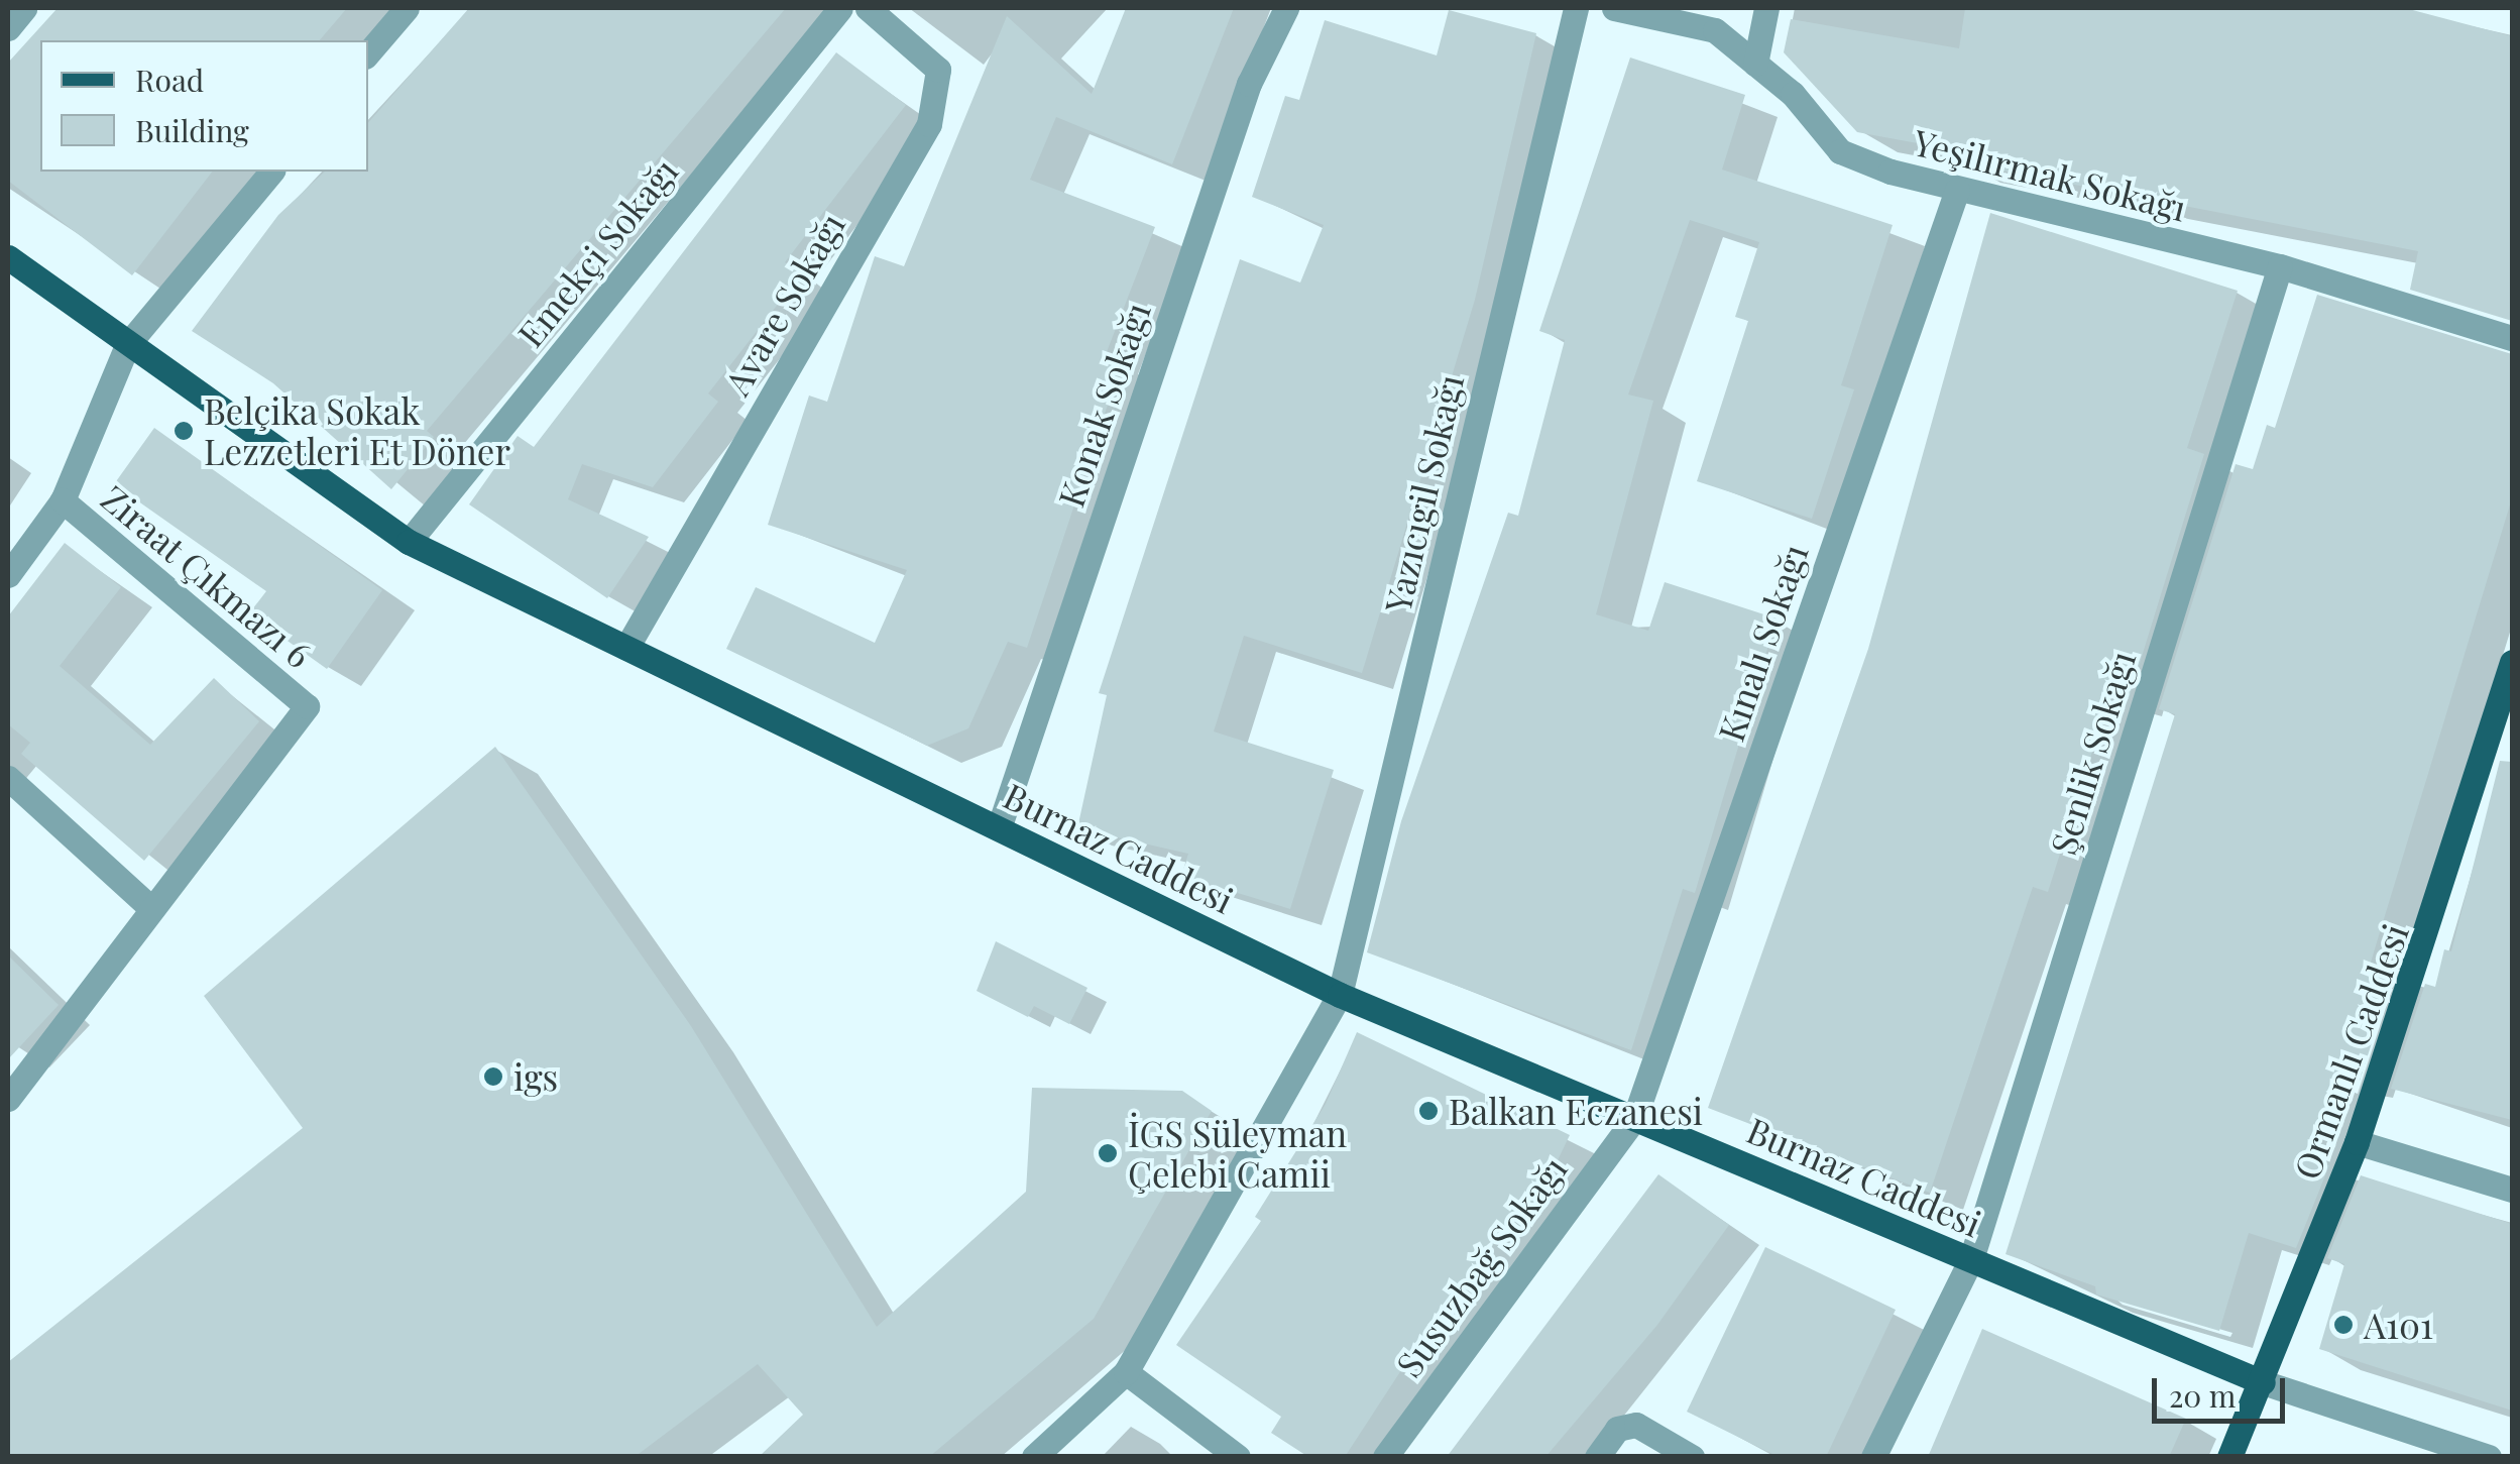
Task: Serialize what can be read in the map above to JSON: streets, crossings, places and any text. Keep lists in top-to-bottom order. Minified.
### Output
{"streets":{"main road":["Burnaz Caddesi","Ormanlı Caddesi"],"street":["Yeşilırmak Sokağı","Emekçi Sokağı","Avare Sokağı","Konak Sokağı","Yazıcıgil Sokağı","Ziraat Çıkmazı 6","Kınalı Sokağı","Şenlik Sokağı","Susuzbağ Sokağı"]},"crossings":[["Yeşilırmak Sokağı","Kınalı Sokağı"],["Yeşilırmak Sokağı","Şenlik Sokağı"],["Emekçi Sokağı","Burnaz Caddesi"],["Avare Sokağı","Burnaz Caddesi"],["Konak Sokağı","Burnaz Caddesi"],["Yazıcıgil Sokağı","Burnaz Caddesi"],["Kınalı Sokağı","Burnaz Caddesi"],["Kınalı Sokağı","Susuzbağ Sokağı"],["Şenlik Sokağı","Burnaz Caddesi"],["Burnaz Caddesi","Ormanlı Caddesi"],["Burnaz Caddesi","Susuzbağ Sokağı"]],"places":["Belçika Sokak Lezzetleri Et Döner","igs","Balkan Eczanesi","İGS Süleyman Çelebi Camii","A101"],"legend":["Road","Building"],"scale_bar":"20 m"}
